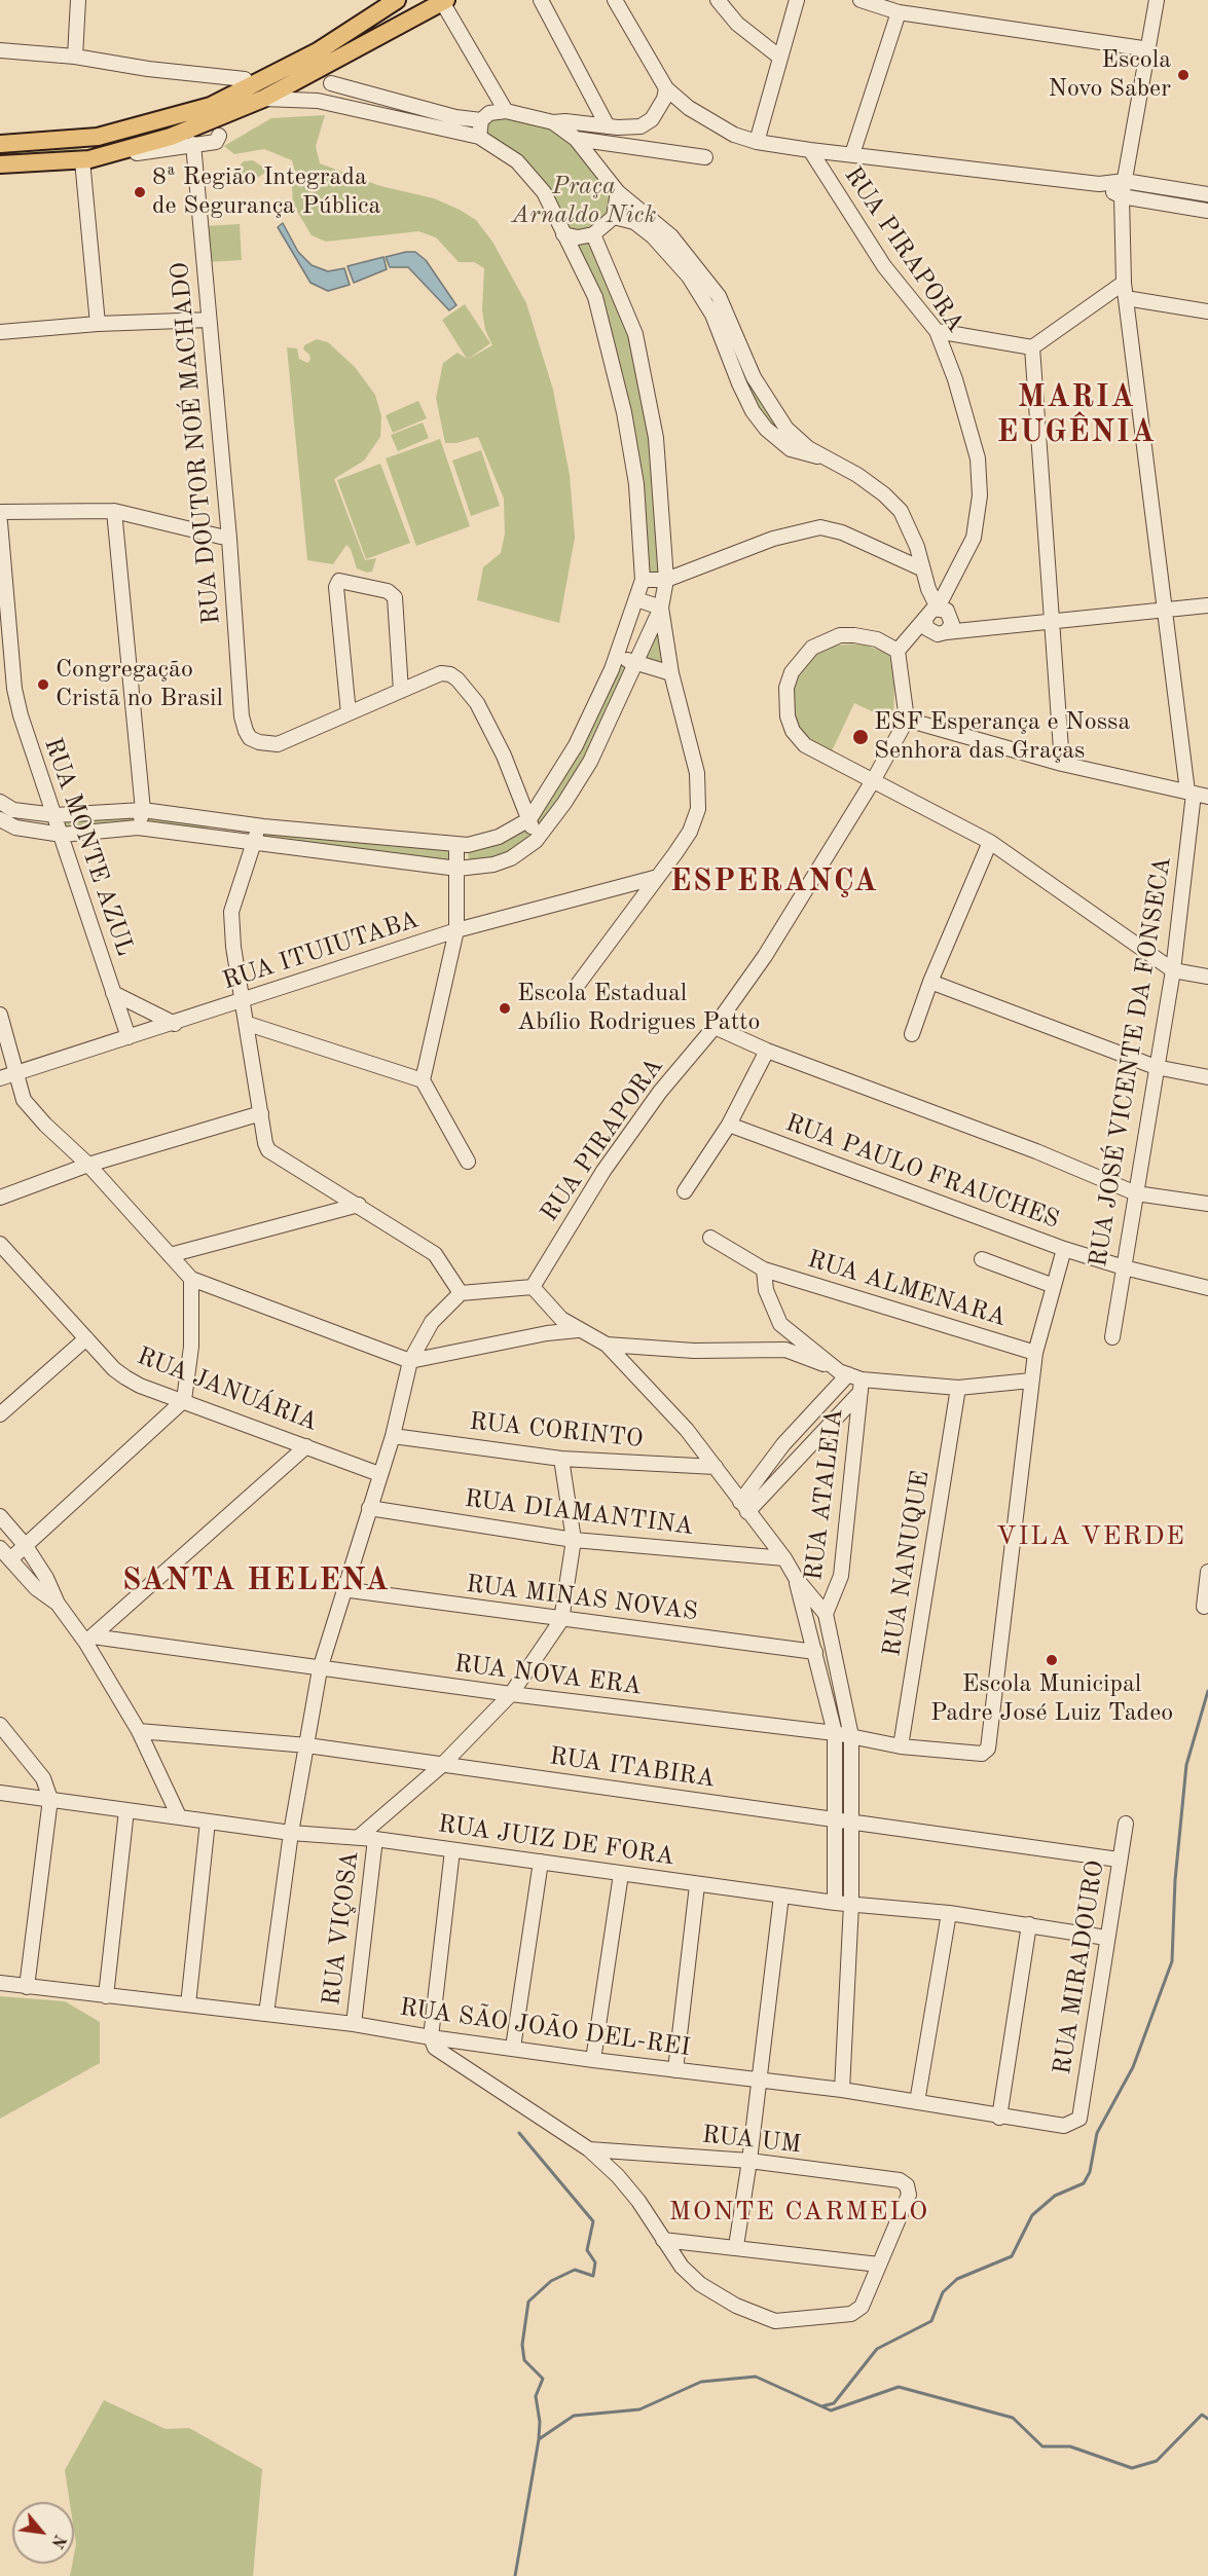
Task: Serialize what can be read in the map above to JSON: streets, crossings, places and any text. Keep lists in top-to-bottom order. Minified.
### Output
{"streets":{"street":["RUA PIRAPORA","RUA DOUTOR NOÉ MACHADO","RUA MONTE AZUL","RUA ITUIUTABA","RUA JOSÉ VICENTE DA FONSECA","RUA PAULO FRAUCHES","RUA ALMENARA","RUA JANUÁRIA","RUA CORINTO","RUA ATALEIA","RUA DIAMANTINA","RUA NANUQUE","RUA MINAS NOVAS","RUA NOVA ERA","RUA ITABIRA","RUA JUIZ DE FORA","RUA VIÇOSA","RUA MIRADOURO","RUA SÃO JOÃO DEL-REI","RUA UM"]},"crossings":[["RUA MONTE AZUL","RUA ITUIUTABA"],["RUA JOSÉ VICENTE DA FONSECA","RUA PAULO FRAUCHES"],["RUA NANUQUE","RUA NOVA ERA"],["RUA ITABIRA","RUA MIRADOURO"],["RUA JUIZ DE FORA","RUA VIÇOSA"],["RUA JUIZ DE FORA","RUA MIRADOURO"],["RUA VIÇOSA","RUA SÃO JOÃO DEL-REI"],["RUA MIRADOURO","RUA SÃO JOÃO DEL-REI"]],"districts":["MARIA EUGÊNIA","ESPERANÇA","VILA VERDE","SANTA HELENA","MONTE CARMELO"],"parks":["Praça Arnaldo Nick"],"places":["Escola Novo Saber","8ª Região Integrada de Segurança Pública","Congregação Cristã no Brasil","ESF Esperança e Nossa Senhora das Graças","Escola Estadual Abílio Rodrigues Patto","Escola Municipal Padre José Luiz Tadeo"],"north":"bottom right"}
